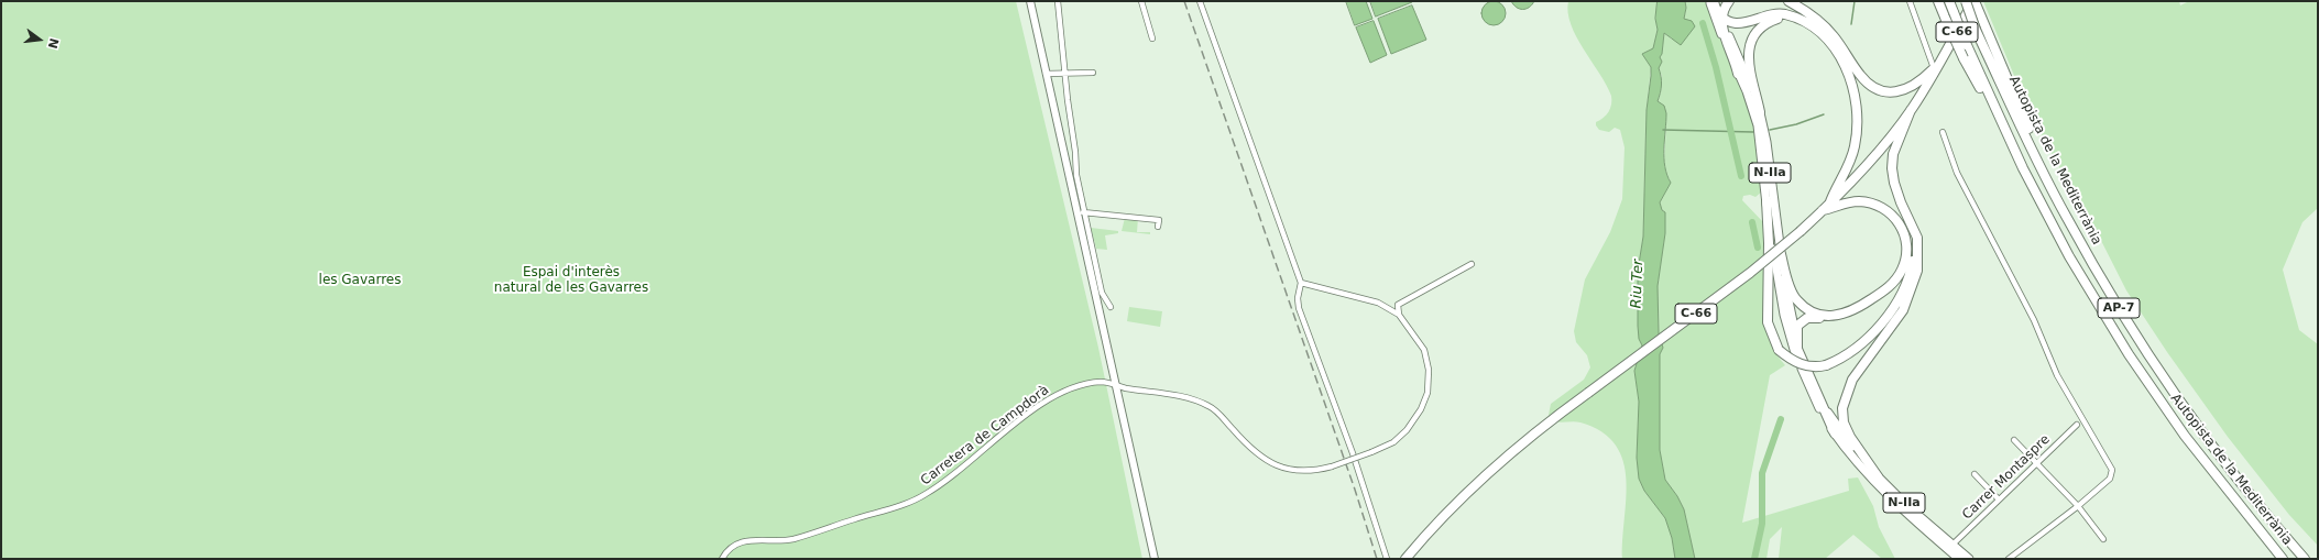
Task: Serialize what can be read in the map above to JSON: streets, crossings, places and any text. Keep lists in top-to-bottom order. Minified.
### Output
{"streets":{"highway":["C-66","Autopista de la Mediterrània","AP-7"],"main road":["N-IIa"],"street":["Carretera de Campdorà","Carrer Montaspre"]},"crossings":[["N-IIa","Carrer Montaspre"]],"water":["Riu Ter"],"parks":["Espai d'interès natural de les Gavarres","les Gavarres"],"north":"right"}
